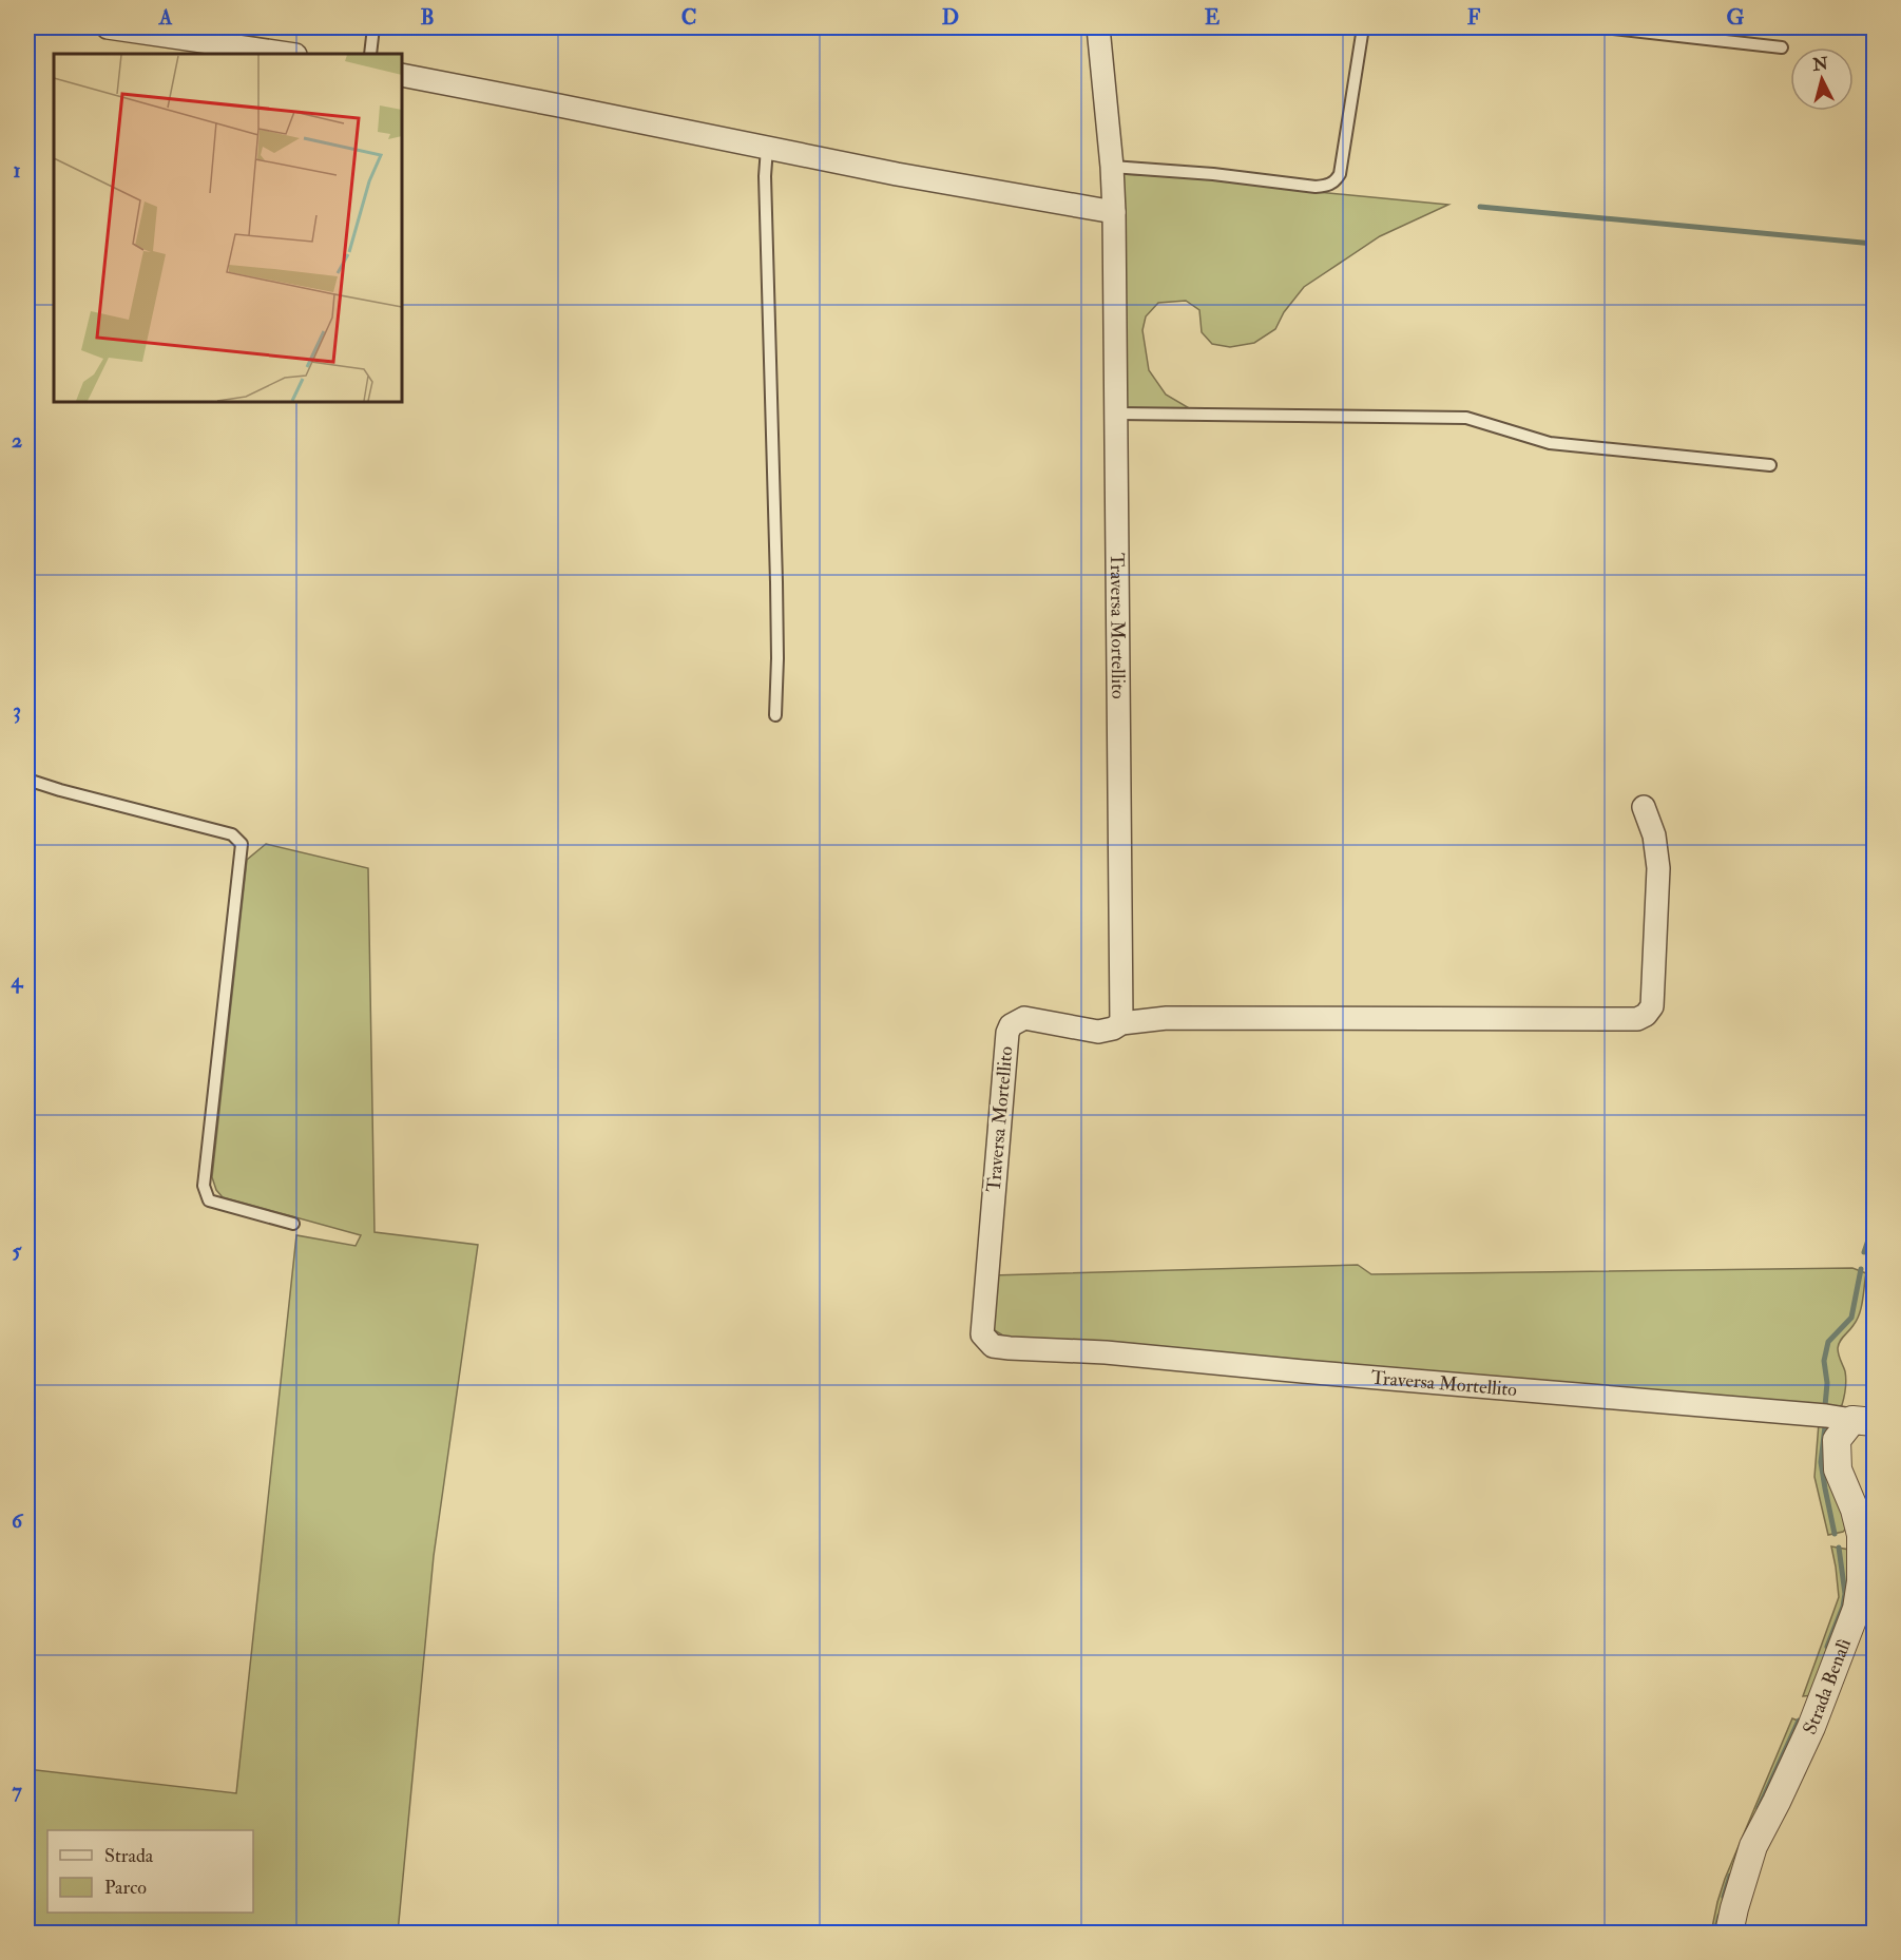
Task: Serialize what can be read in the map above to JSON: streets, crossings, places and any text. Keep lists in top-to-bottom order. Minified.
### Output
{"streets":{"street":["Traversa Mortellito","Strada Benalì"]},"crossings":[["Traversa Mortellito","Strada Benalì"]],"legend":["Strada","Parco"],"north":"top","grid":{"columns":["A","B","C","D","E","F","G"],"rows":["1","2","3","4","5","6","7"]}}
